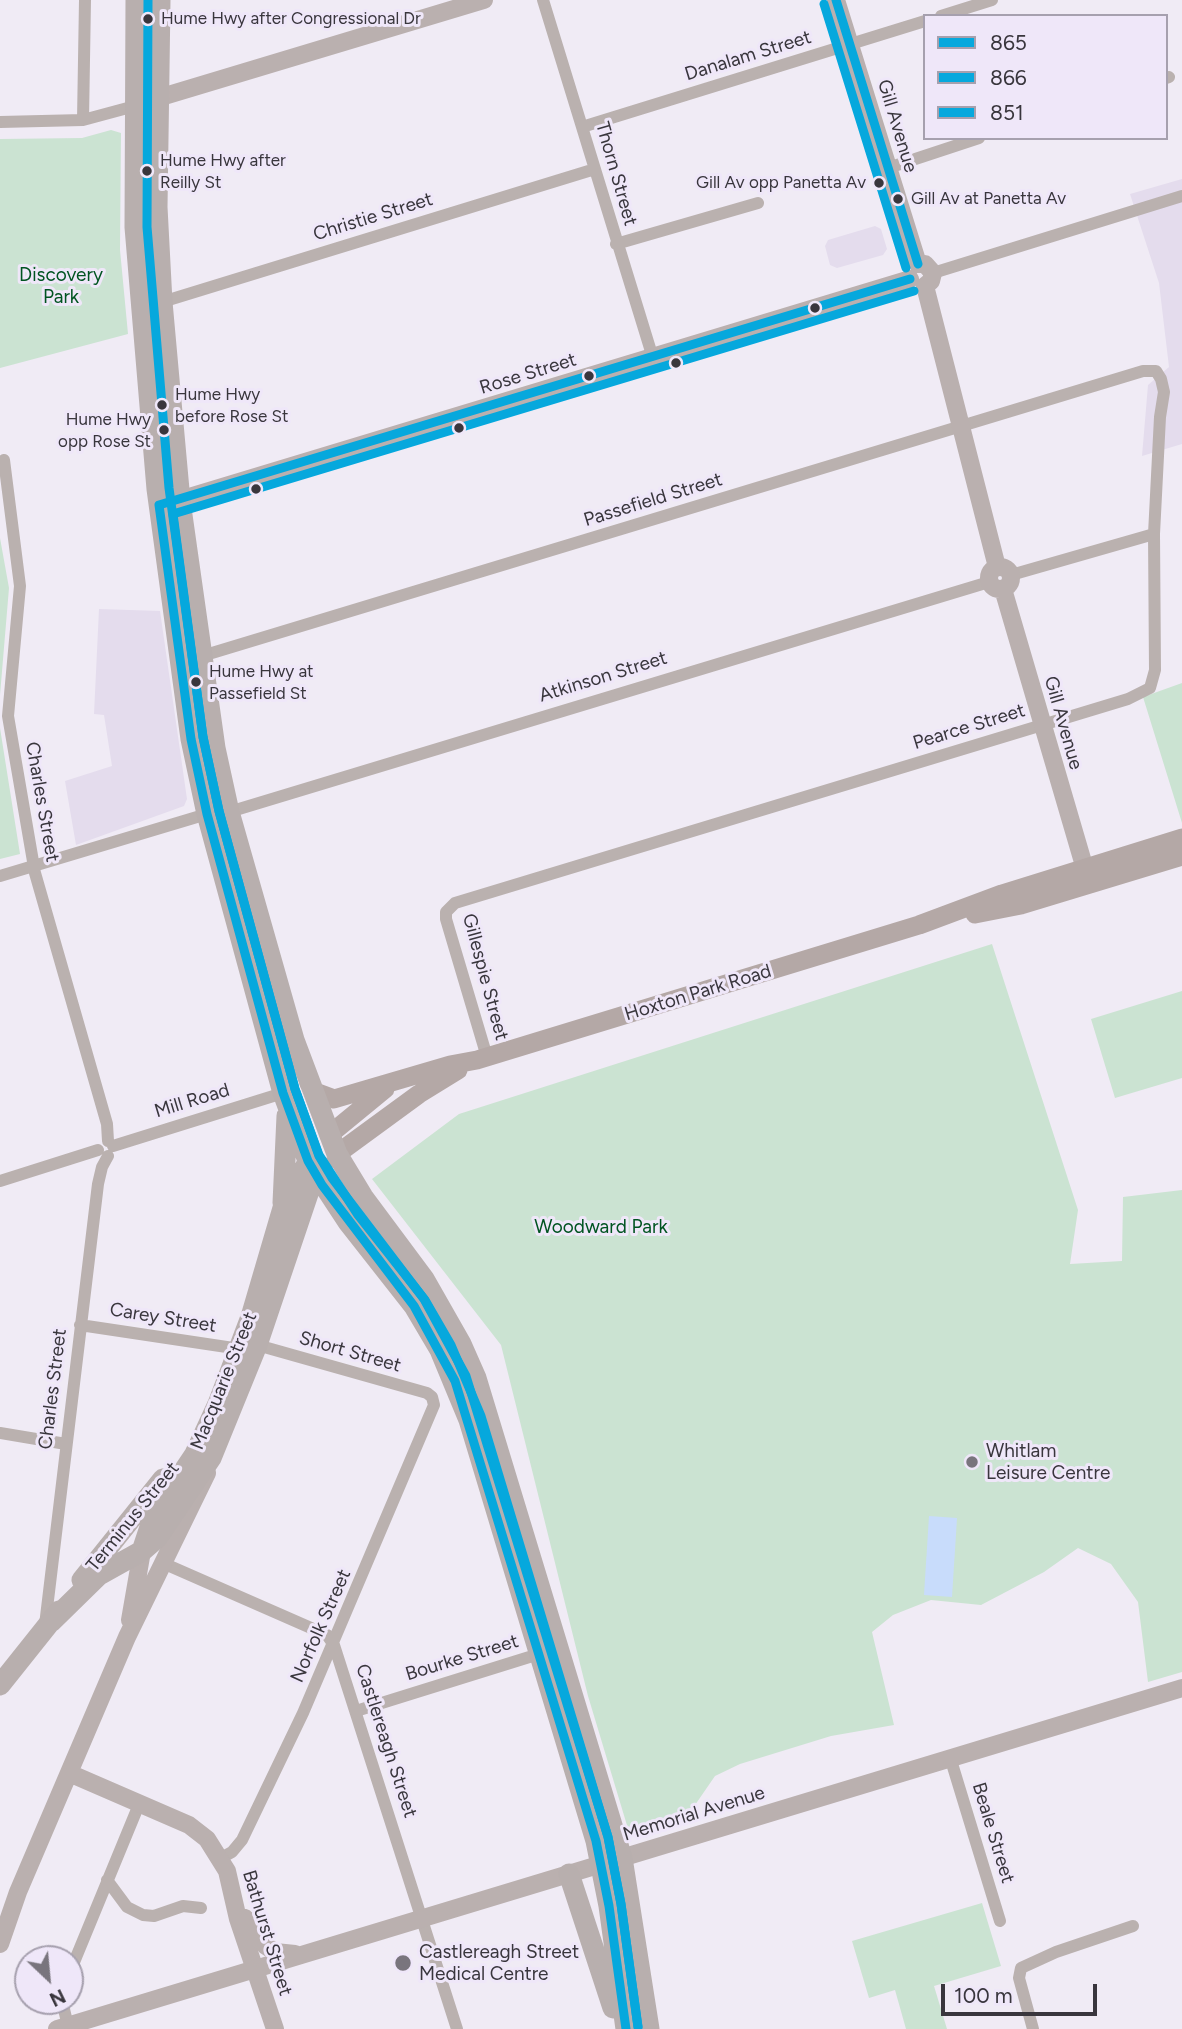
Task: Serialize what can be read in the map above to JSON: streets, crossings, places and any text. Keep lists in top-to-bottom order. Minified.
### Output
{"streets":{"highway":["Macquarie Street","Terminus Street"],"main road":["Hoxton Park Road"],"street":["Danalam Street","Gill Avenue","Thorn Street","Christie Street","Rose Street","Passefield Street","Atkinson Street","Pearce Street","Charles Street","Gillespie Street","Mill Road","Carey Street","Short Street","Norfolk Street","Bourke Street","Castlereagh Street","Memorial Avenue","Beale Street","Bathurst Street"]},"crossings":[["Danalam Street","Gill Avenue"],["Danalam Street","Thorn Street"],["Gill Avenue","Rose Street"],["Gill Avenue","Passefield Street"],["Gill Avenue","Atkinson Street"],["Gill Avenue","Pearce Street"],["Gill Avenue","Hoxton Park Road"],["Thorn Street","Christie Street"],["Thorn Street","Rose Street"],["Passefield Street","Pearce Street"],["Atkinson Street","Pearce Street"],["Pearce Street","Gillespie Street"],["Charles Street","Mill Road"],["Charles Street","Carey Street"],["Charles Street","Terminus Street"],["Gillespie Street","Hoxton Park Road"],["Carey Street","Short Street"],["Carey Street","Macquarie Street"],["Short Street","Macquarie Street"],["Short Street","Norfolk Street"],["Macquarie Street","Terminus Street"],["Macquarie Street","Castlereagh Street"],["Macquarie Street","Bathurst Street"],["Norfolk Street","Castlereagh Street"],["Norfolk Street","Bathurst Street"],["Bourke Street","Castlereagh Street"],["Castlereagh Street","Memorial Avenue"],["Memorial Avenue","Beale Street"],["Memorial Avenue","Bathurst Street"]],"parks":["Discovery Park","Woodward Park"],"places":["Hume Hwy after Congressional Dr","Hume Hwy after Reilly St","Gill Av opp Panetta Av","Gill Av at Panetta Av","Hume Hwy before Rose St","Hume Hwy opp Rose St","Hume Hwy at Passefield St","Whitlam Leisure Centre","Castlereagh Street Medical Centre"],"lines":["transit line 865","transit line 851","transit line 866"],"legend":["865","866","851"],"scale_bar":"100 m","north":"bottom right"}
